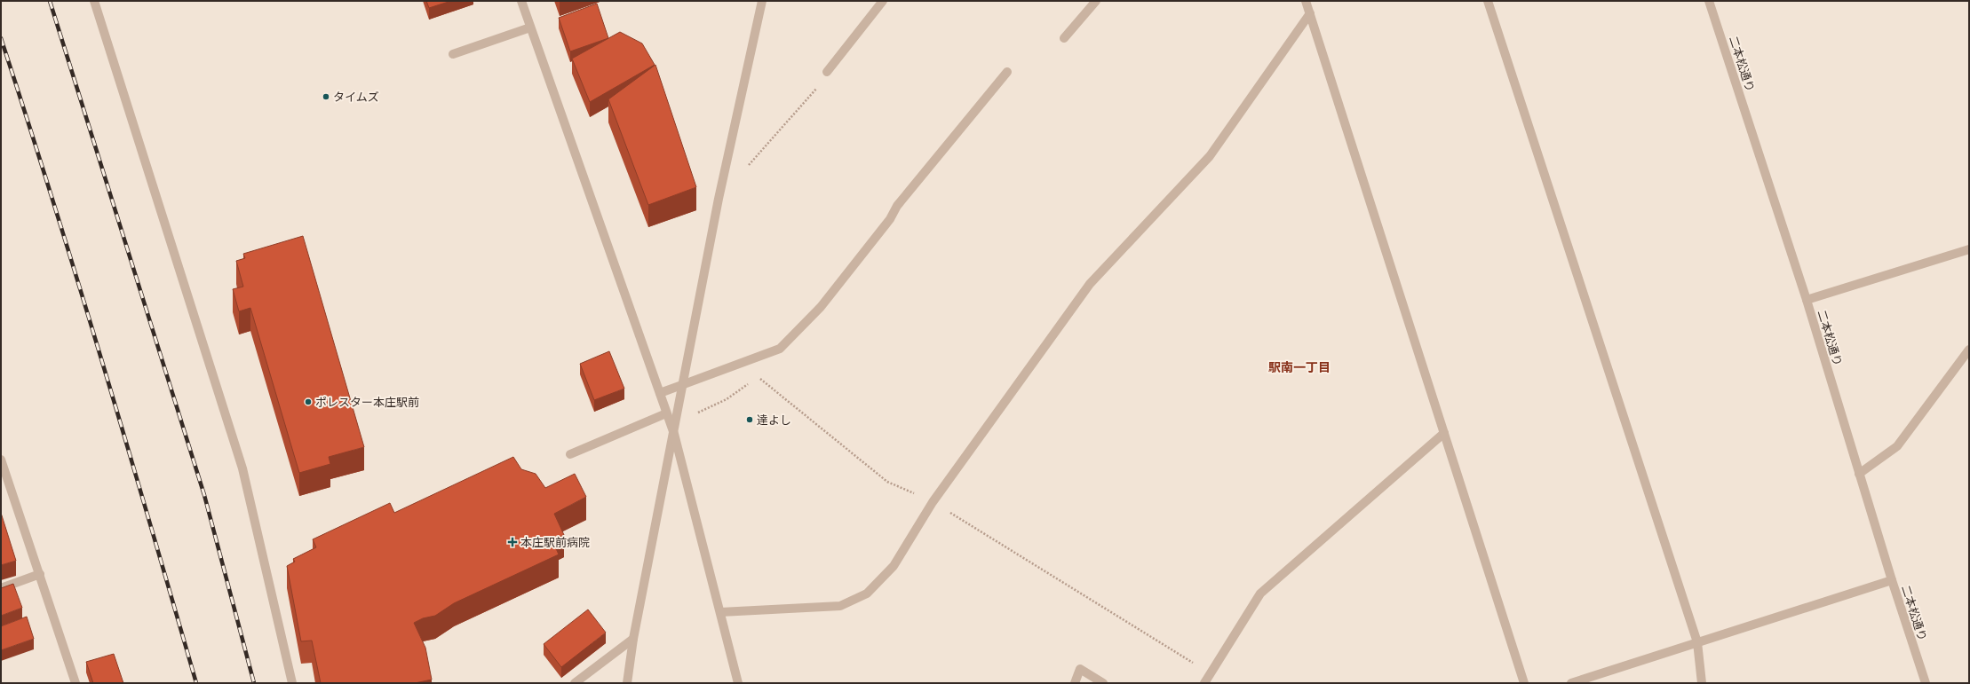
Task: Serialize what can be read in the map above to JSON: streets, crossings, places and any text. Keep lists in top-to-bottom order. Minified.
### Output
{"streets":{"street":["二本松通り"]},"districts":["駅南一丁目"],"places":{"other":["タイムズ","ポレスター本庄駅前","達よし"],"health":["本庄駅前病院"]}}
